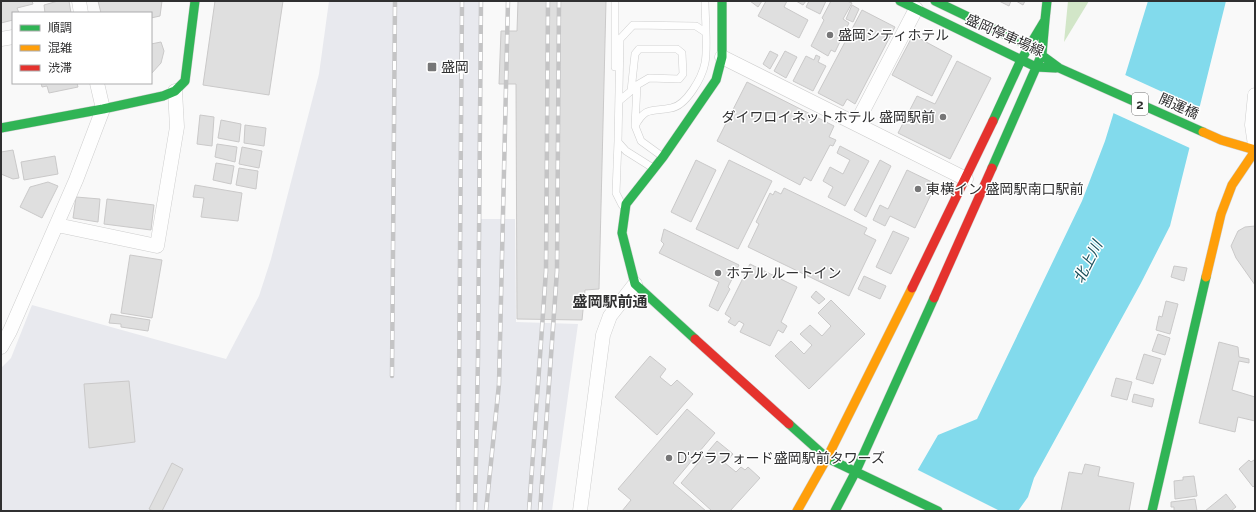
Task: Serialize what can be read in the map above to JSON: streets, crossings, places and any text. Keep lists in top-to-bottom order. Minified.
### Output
{"streets":{"street":["盛岡停車場線","2","開運橋"]},"crossings":[["盛岡停車場線","開運橋"]],"districts":["盛岡駅前通"],"water":["北上川"],"places":{"other":["盛岡シティホテル","ダイワロイネットホテル 盛岡駅前","東横イン 盛岡駅南口駅前","ホテル ルートイン","D'グラフォード盛岡駅前タワーズ"],"transit":["盛岡"]},"legend":["順調","混雑","渋滞"]}
